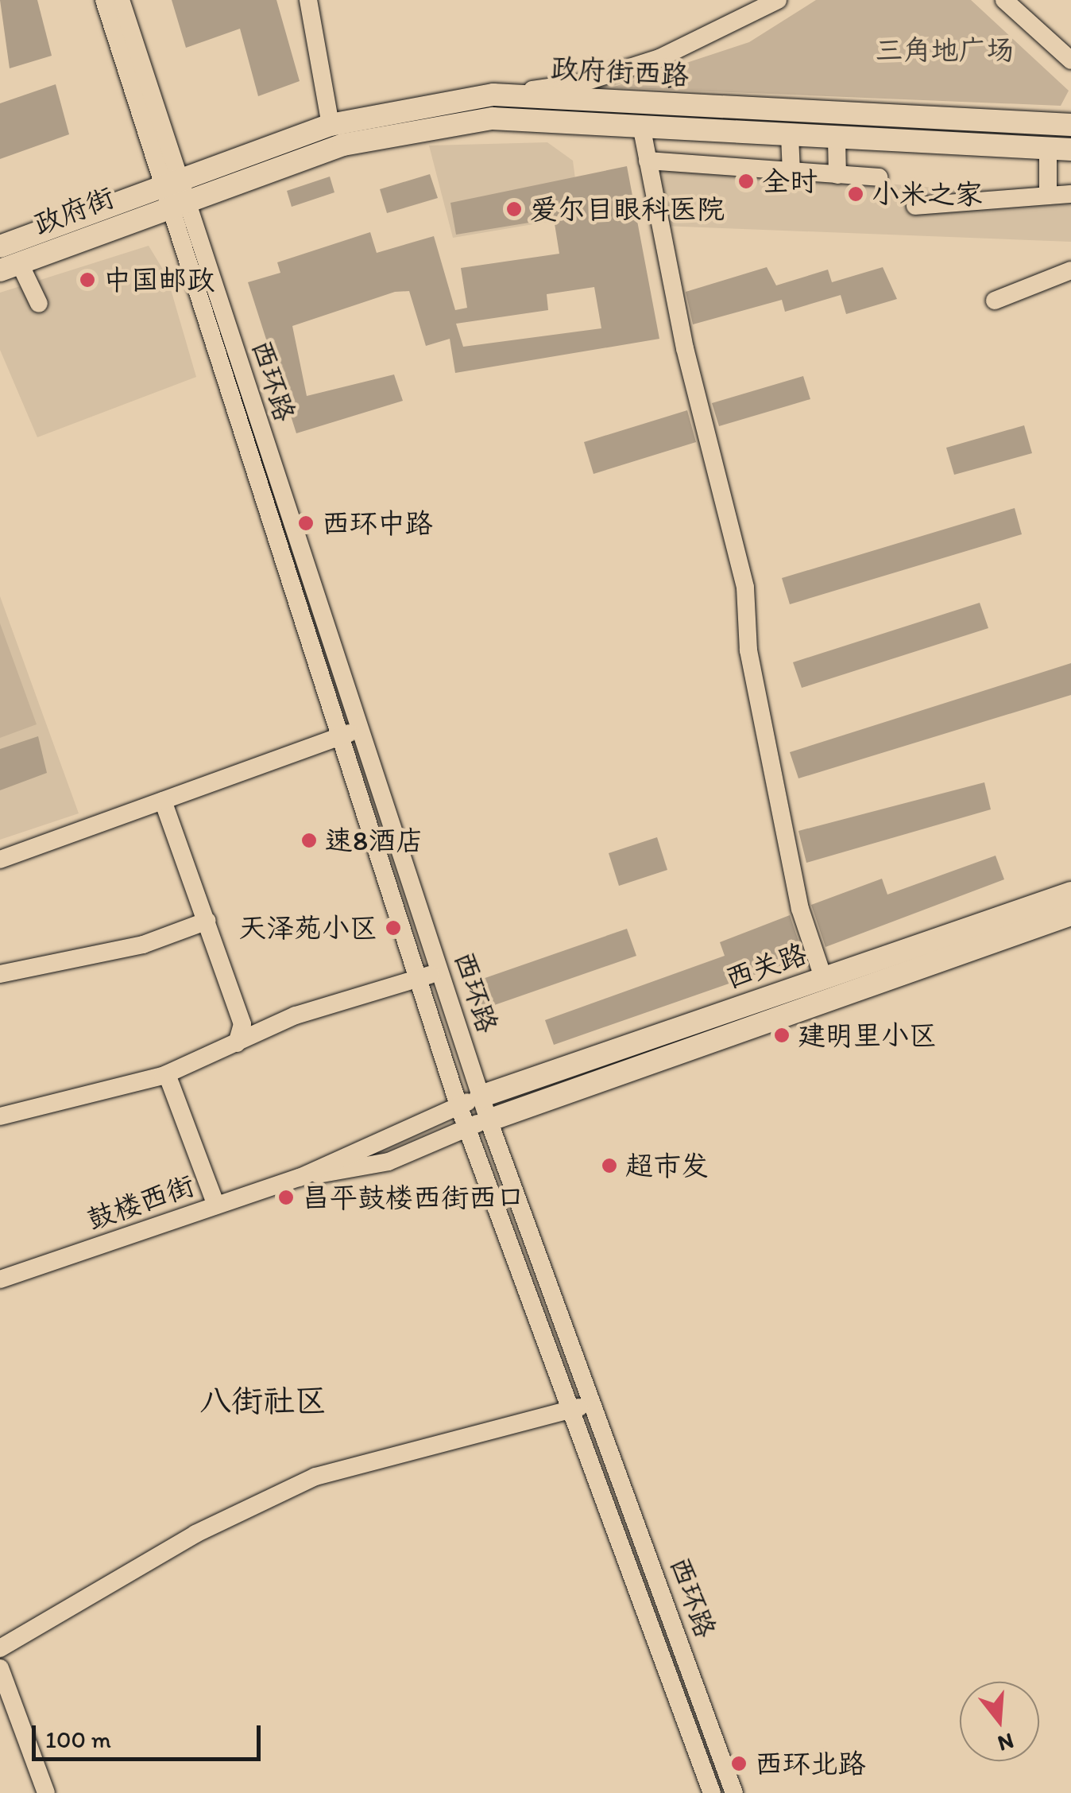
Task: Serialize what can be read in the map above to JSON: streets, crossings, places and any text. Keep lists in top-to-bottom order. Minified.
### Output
{"streets":{"main road":["政府街西路","政府街","西关路"],"street":["西环路","鼓楼西街"]},"crossings":[["政府街西路","政府街"],["政府街西路","西环路"],["政府街","西环路"],["西环路","西关路"],["西环路","鼓楼西街"],["西关路","鼓楼西街"]],"districts":["八街社区"],"parks":["三角地广场"],"places":["全时","小米之家","爱尔目眼科医院","中国邮政","西环中路","速8酒店","天泽苑小区","建明里小区","超市发","昌平鼓楼西街西口","西环北路"],"scale_bar":"100 m","north":"bottom"}
